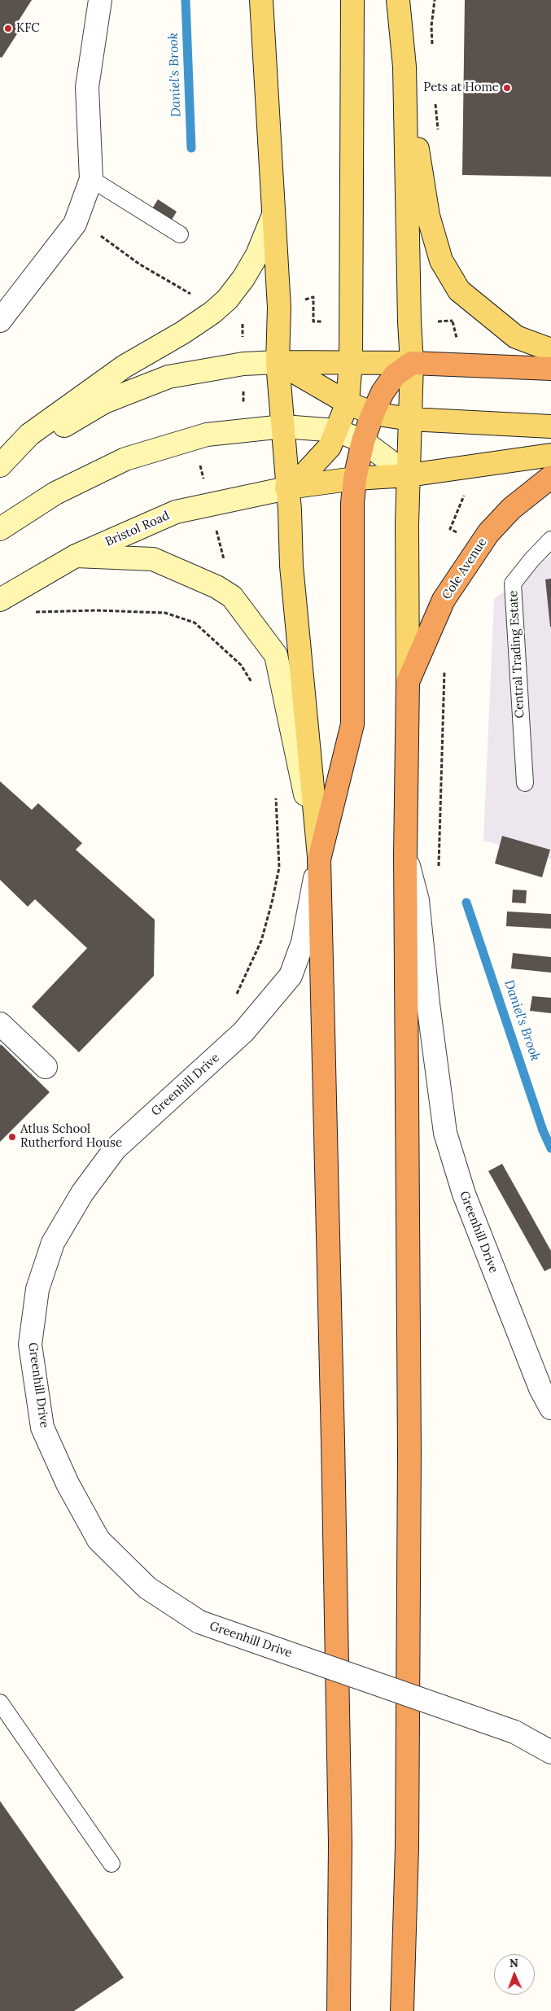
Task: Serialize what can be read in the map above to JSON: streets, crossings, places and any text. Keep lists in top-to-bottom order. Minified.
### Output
{"streets":{"highway":["Cole Avenue"],"main road":["Bristol Road"],"street":["Greenhill Drive"],"lane":["Central Trading Estate"]},"water":["Daniel's Brook"],"places":["KFC","Pets at Home","Atlus School Rutherford House"],"north":"top"}
